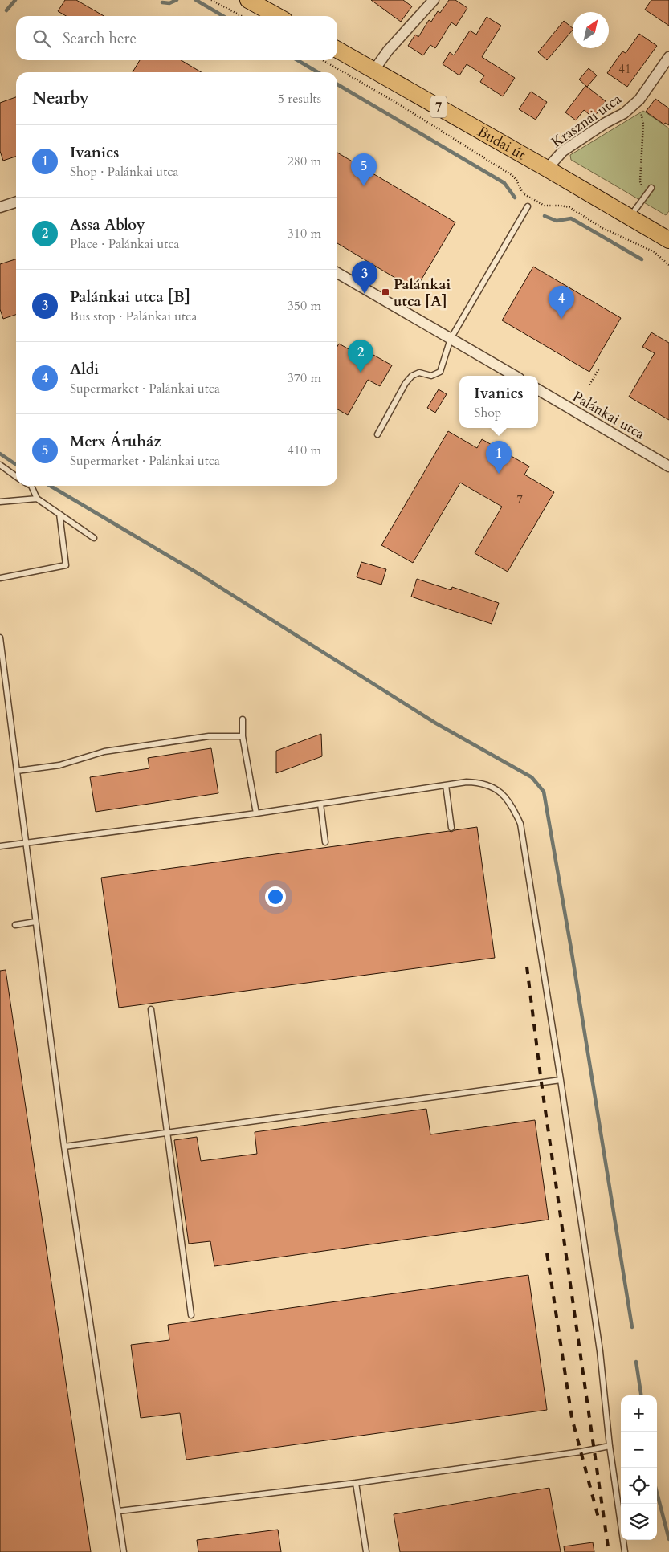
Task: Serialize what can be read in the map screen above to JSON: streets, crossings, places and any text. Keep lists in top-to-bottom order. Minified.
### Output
{"streets":{"main road":["7","Budai út"],"street":["Krasznai utca","Palánkai utca"]},"crossings":[["Krasznai utca","Budai út"]],"places":{"transit":["Palánkai utca [A]"]},"house_numbers":["41","7"],"north":"top right","page":{"search":"Search here","heading":["Nearby","5 results"],"list":[{"mark":"1","name":"Ivanics","note":"Shop · Palánkai utca","value":"280 m"},{"mark":"2","name":"Assa Abloy","note":"Place · Palánkai utca","value":"310 m"},{"mark":"3","name":"Palánkai utca [B]","note":"Bus stop · Palánkai utca","value":"350 m"},{"mark":"4","name":"Aldi","note":"Supermarket · Palánkai utca","value":"370 m"},{"mark":"5","name":"Merx Áruház","note":"Supermarket · Palánkai utca","value":"410 m"}],"pins":["5","3","4","2","1"],"popup":["Ivanics","Shop"],"map_buttons":["+","−"]}}
